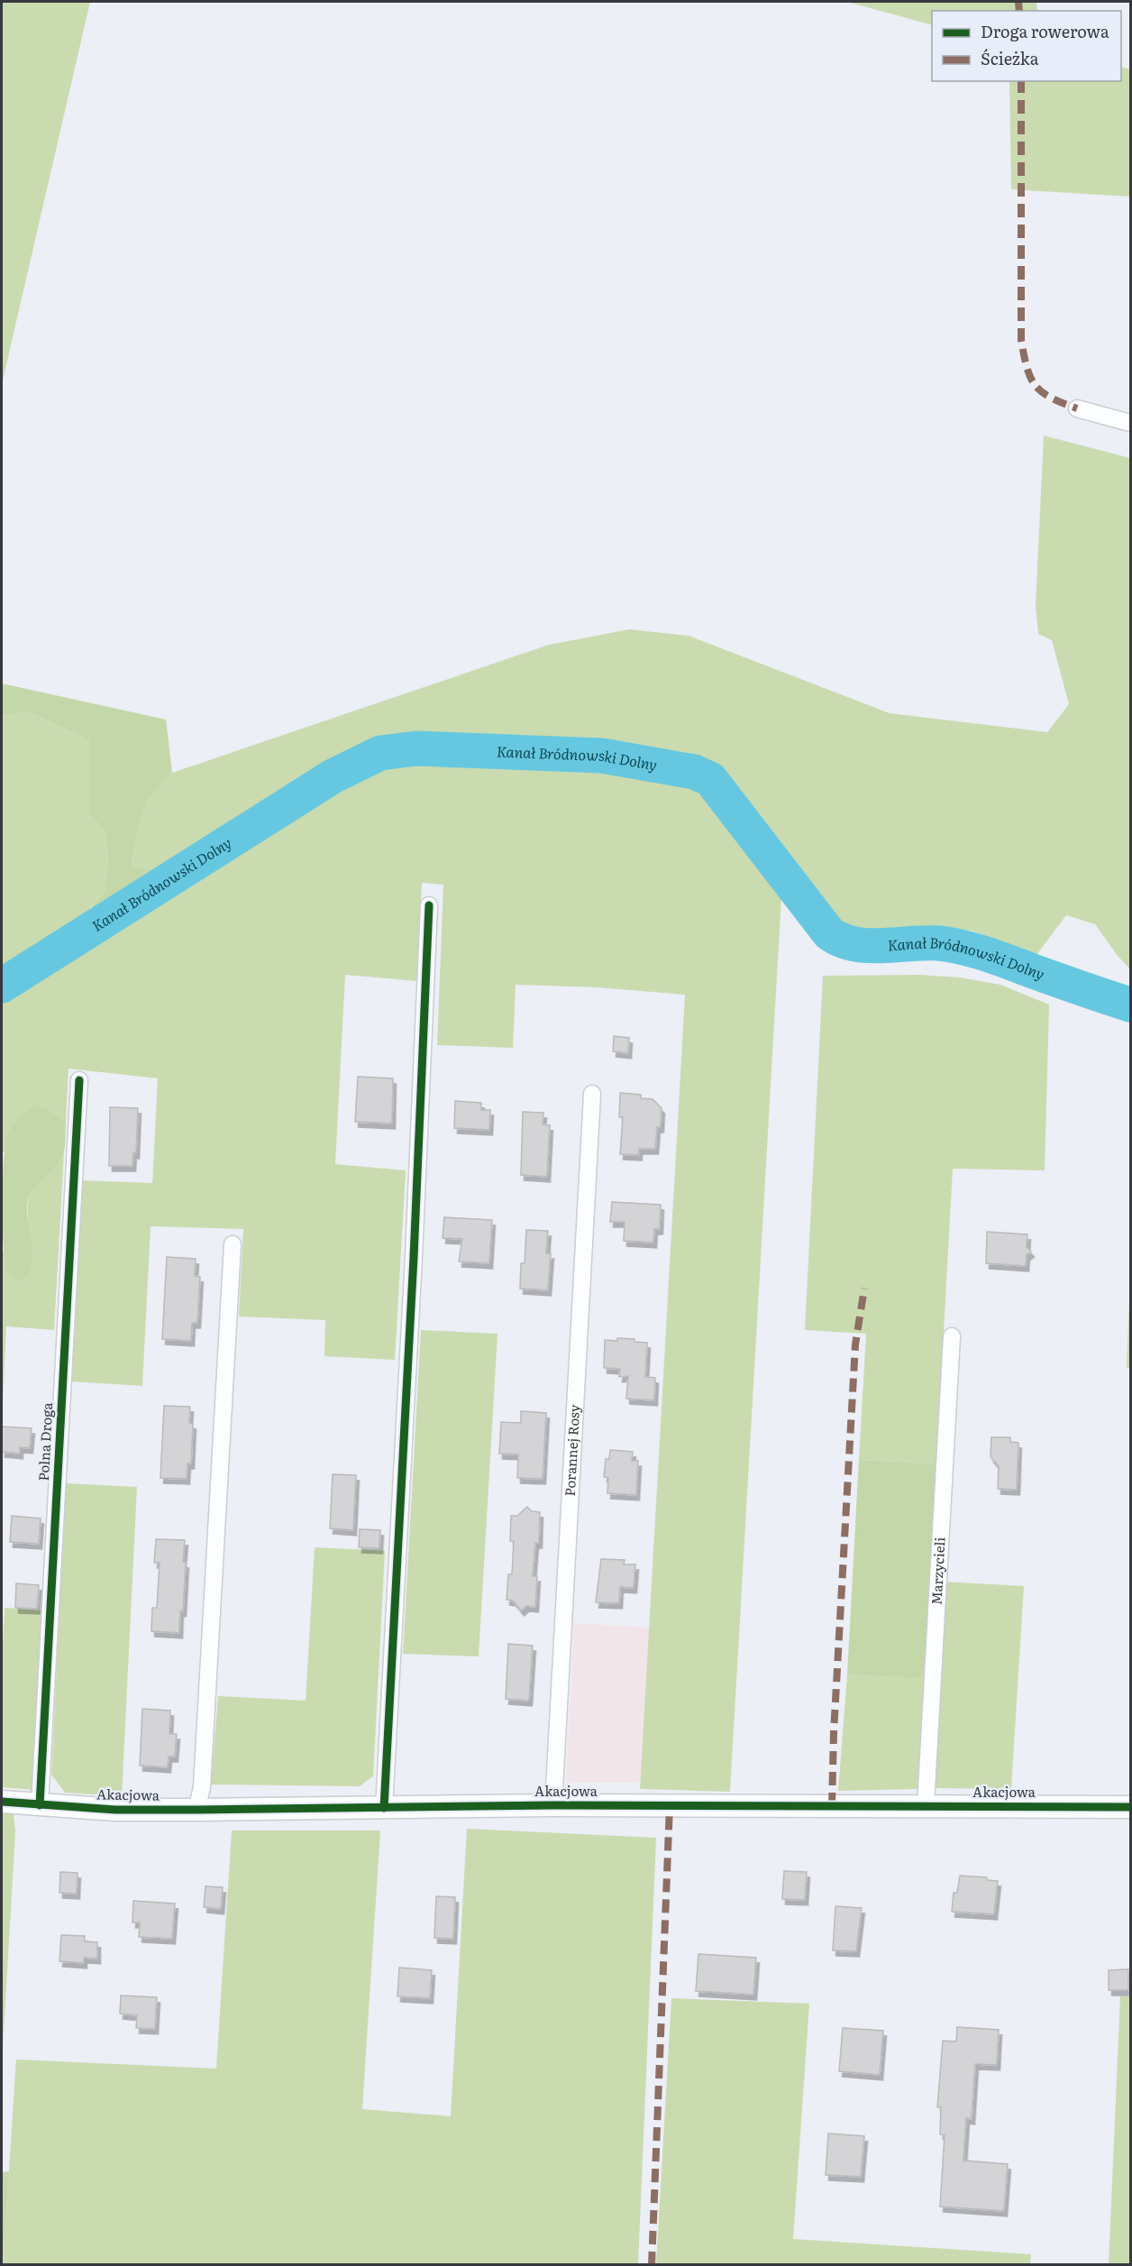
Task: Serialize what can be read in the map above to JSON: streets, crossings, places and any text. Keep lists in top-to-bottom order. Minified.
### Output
{"streets":{"street":["Polna Droga","Porannej Rosy","Marzycieli","Akacjowa"]},"crossings":[["Polna Droga","Akacjowa"],["Porannej Rosy","Akacjowa"],["Marzycieli","Akacjowa"]],"water":["Kanał Bródnowski Dolny"],"legend":["Droga rowerowa","Ścieżka"]}
